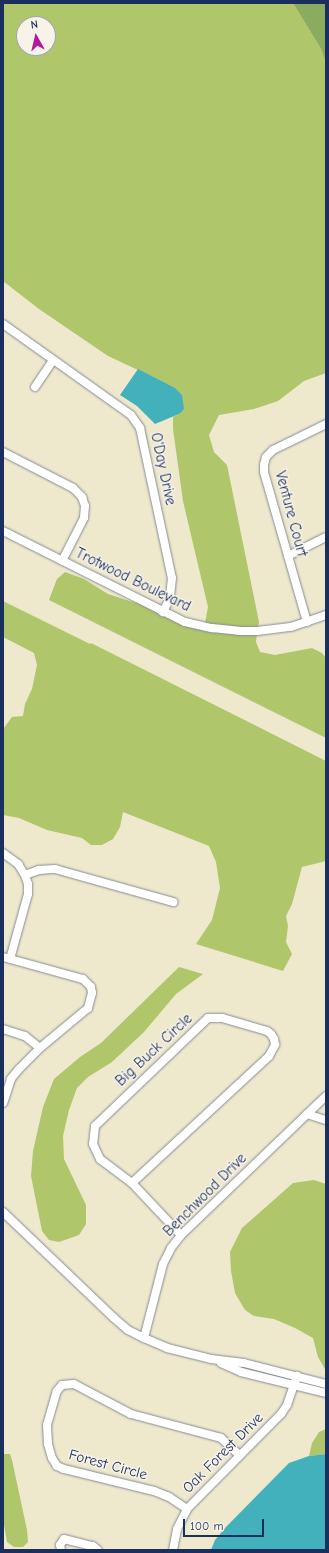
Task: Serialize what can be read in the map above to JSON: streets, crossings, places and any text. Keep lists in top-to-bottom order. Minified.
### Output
{"streets":{"street":["O'Day Drive","Venture Court","Trotwood Boulevard","Big Buck Circle","Benchwood Drive","Oak Forest Drive","Forest Circle"]},"crossings":[["O'Day Drive","Trotwood Boulevard"],["Venture Court","Trotwood Boulevard"],["Big Buck Circle","Benchwood Drive"],["Oak Forest Drive","Forest Circle"]],"scale_bar":"100 m","north":"top"}
